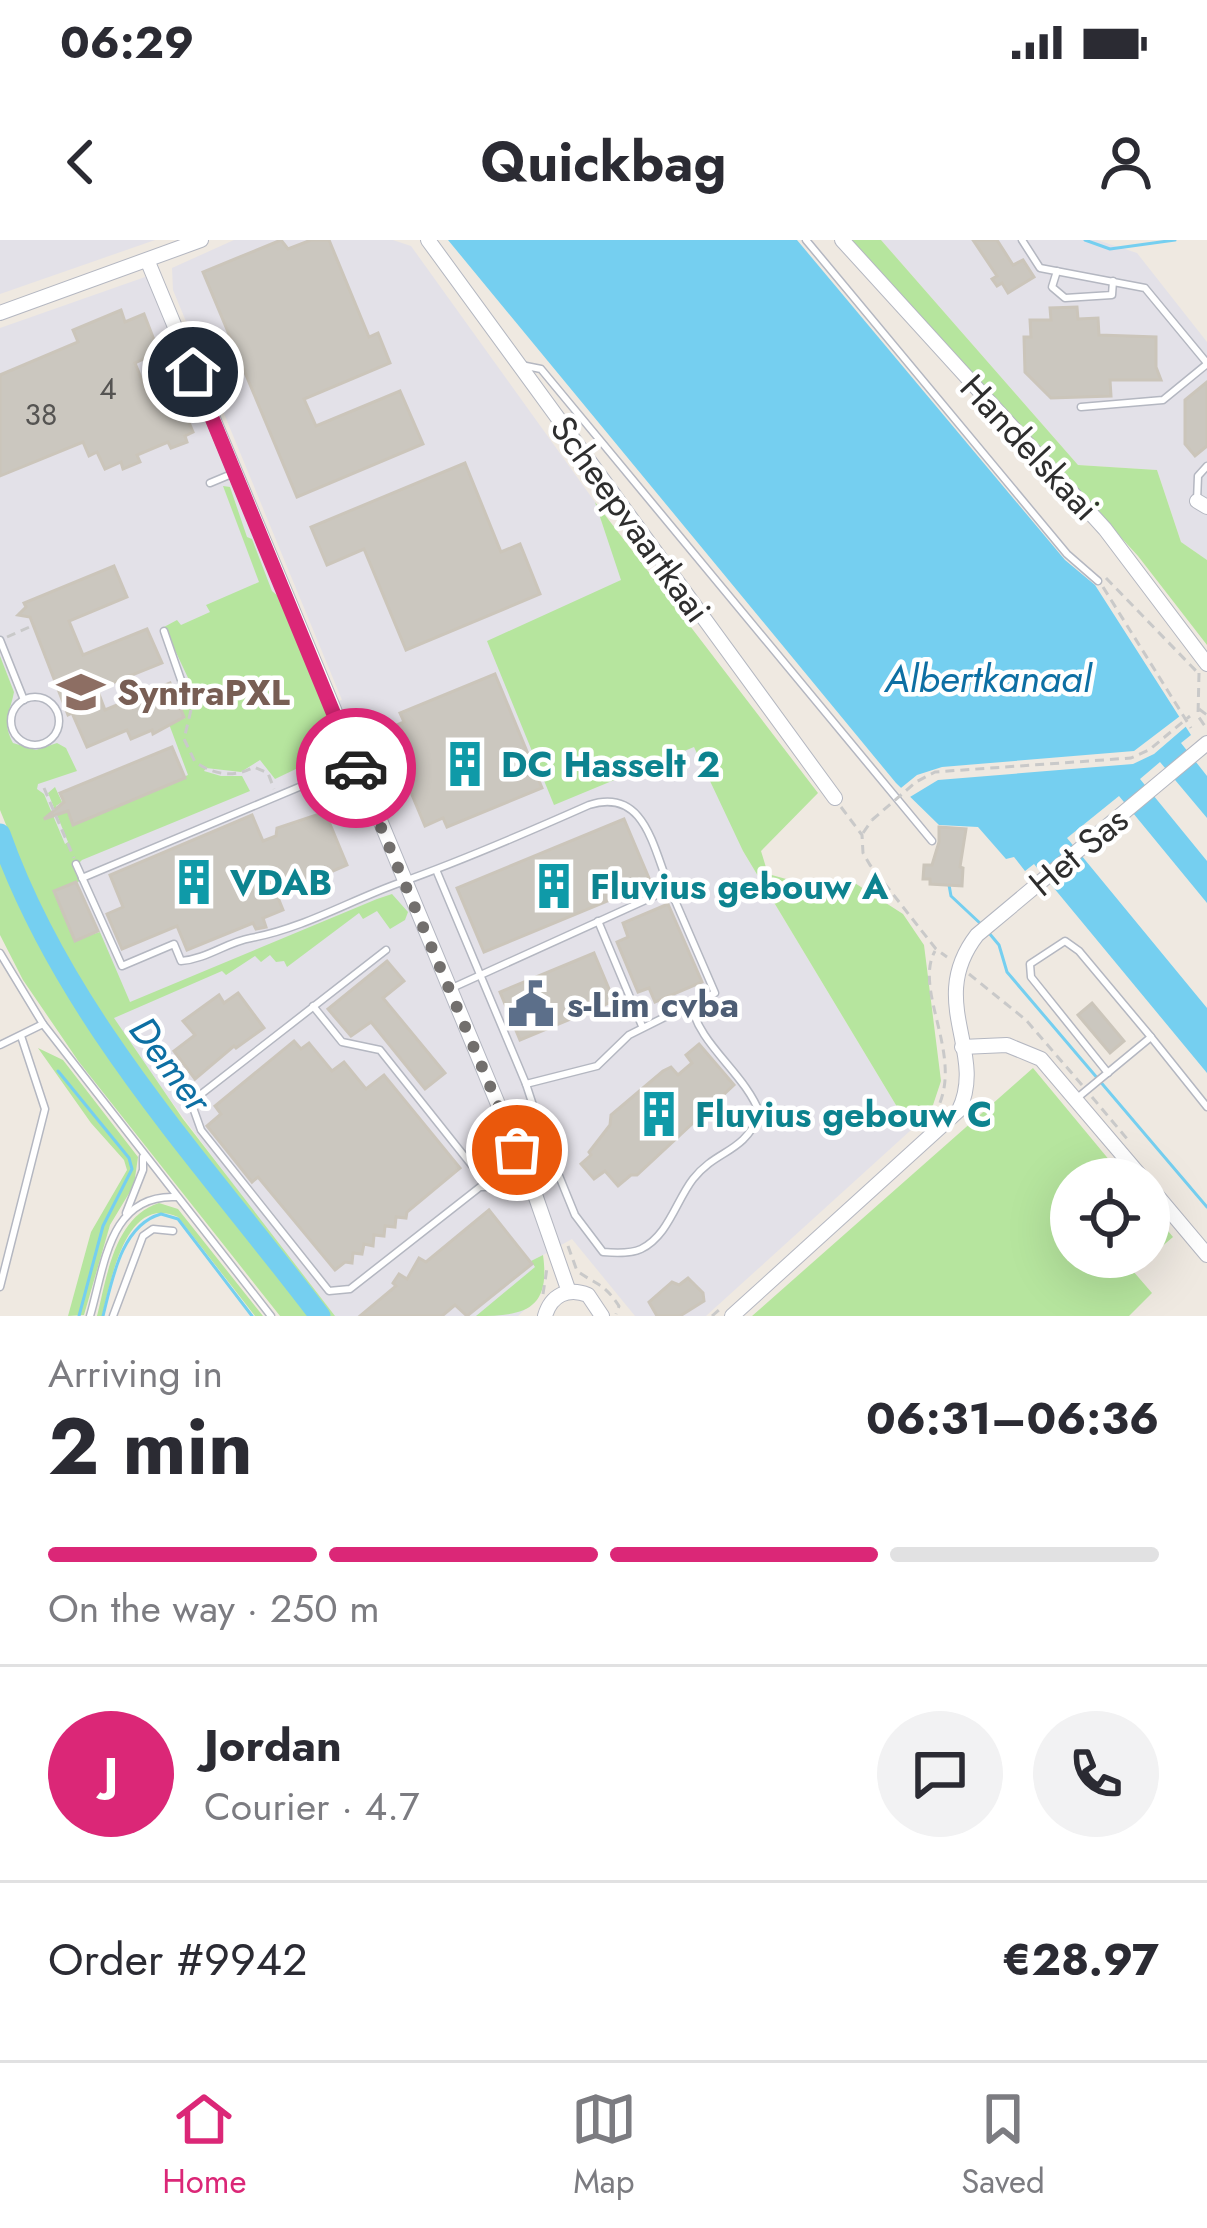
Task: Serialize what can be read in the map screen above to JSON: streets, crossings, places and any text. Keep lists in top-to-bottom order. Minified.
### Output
{"streets":{"street":["Handelskaai","Scheepvaartkaai","Het Sas"]},"water":["Albertkanaal","Demer"],"places":{"school or university":["SyntraPXL"],"building":["DC Hasselt 2","VDAB","Fluvius gebouw A","Fluvius gebouw C"],"public building":["s-Lim cvba"]},"house_numbers":["4","38"],"page":{"status":"06:29","header":"Quickbag","heading":["2 min","Arriving in","06:31–06:36"],"panel":["Jordan","Courier · 4.7","Order #9942","€28.97"],"bar":"On the way · 250 m","round":"J","tabs":["Home","Map","Saved"]}}
